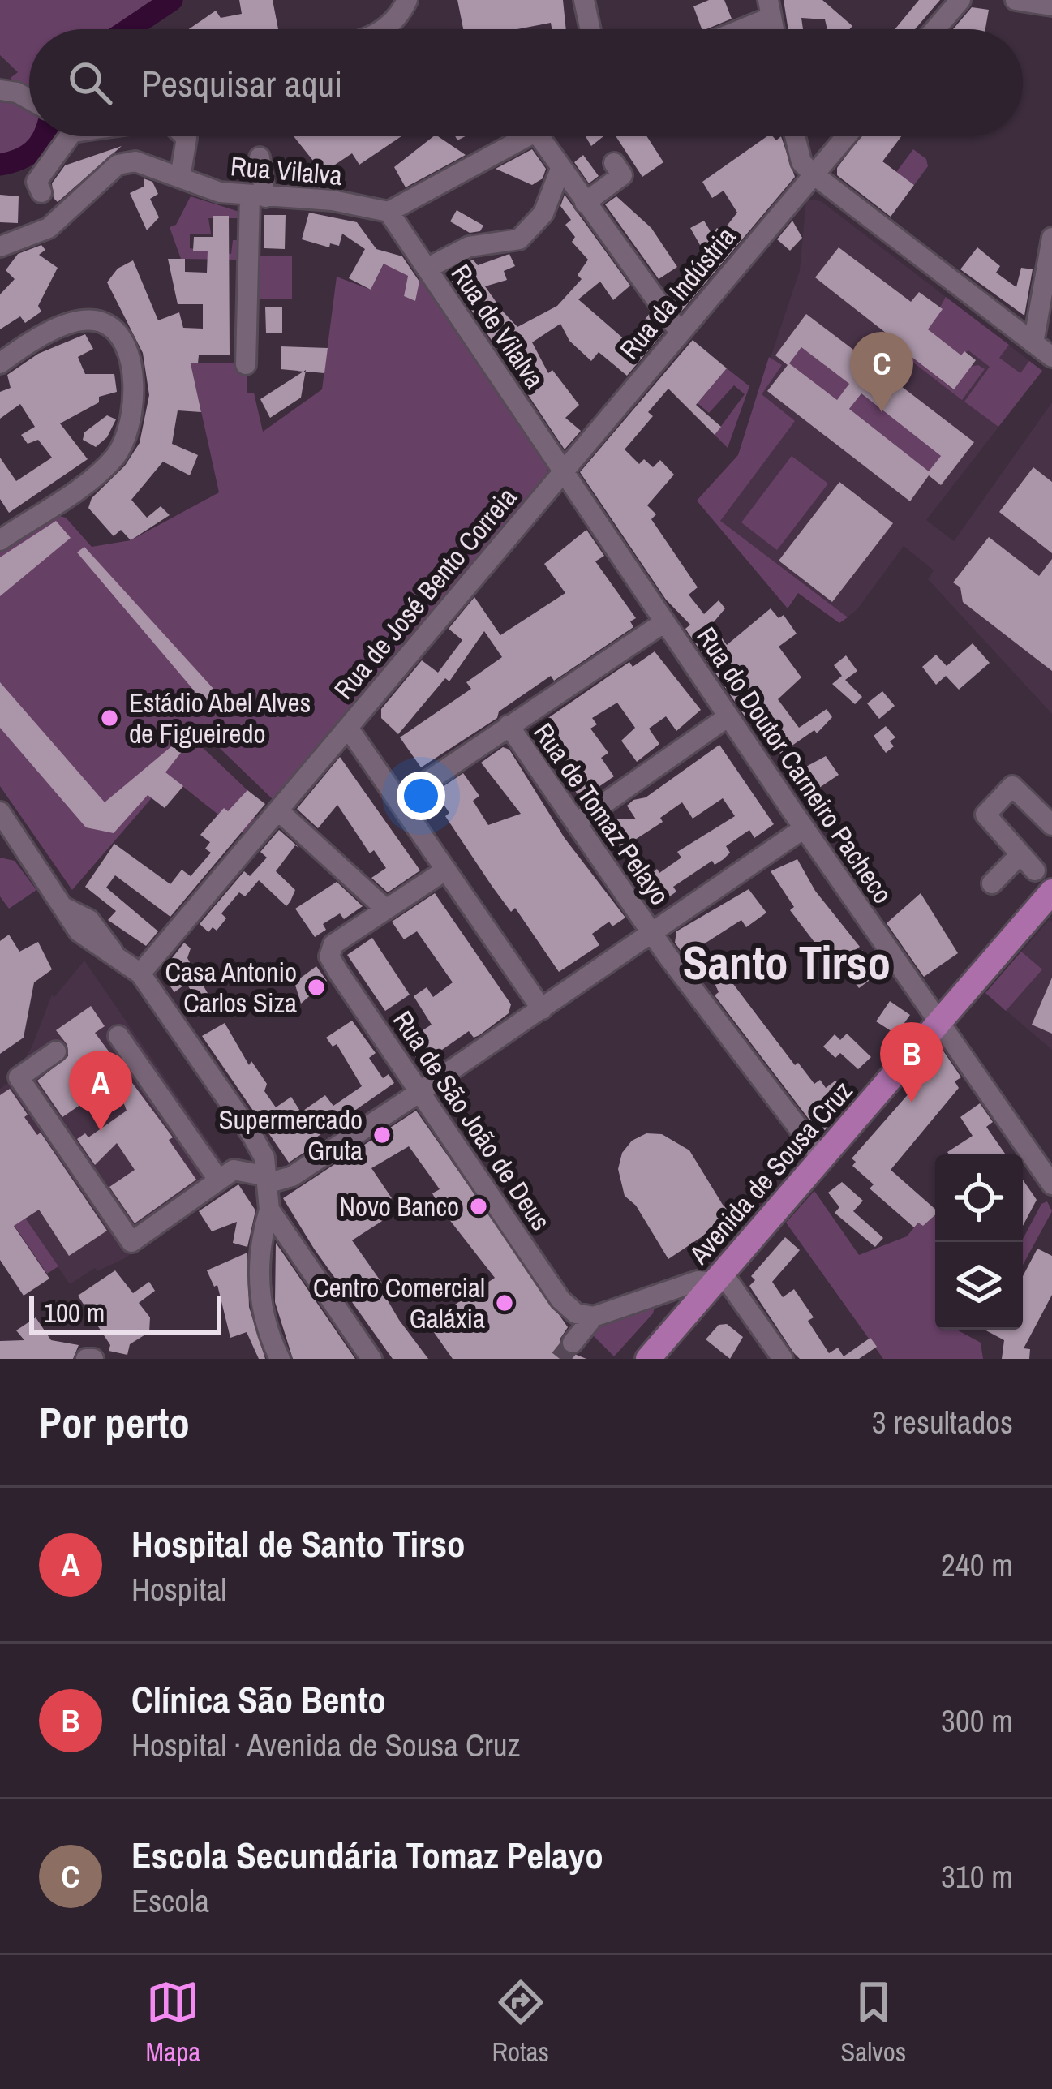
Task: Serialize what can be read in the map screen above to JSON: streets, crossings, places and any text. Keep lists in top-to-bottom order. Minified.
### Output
{"streets":{"main road":["Avenida de Sousa Cruz"],"street":["Rua Vilalva","Rua da Indústria","Rua de Vilalva","Rua de José Bento Correia","Rua do Doutor Carneiro Pacheco","Rua de Tomaz Pelayo","Rua de São João de Deus"]},"crossings":[["Rua Vilalva","Rua de Vilalva"],["Rua da Indústria","Rua de Vilalva"],["Rua da Indústria","Rua de José Bento Correia"],["Rua da Indústria","Rua do Doutor Carneiro Pacheco"],["Rua de Vilalva","Rua de José Bento Correia"],["Rua de Vilalva","Rua do Doutor Carneiro Pacheco"],["Rua de José Bento Correia","Rua do Doutor Carneiro Pacheco"],["Rua do Doutor Carneiro Pacheco","Avenida de Sousa Cruz"],["Rua de Tomaz Pelayo","Avenida de Sousa Cruz"]],"districts":["Santo Tirso"],"places":["Estádio Abel Alves de Figueiredo","Casa Antonio Carlos Siza","Supermercado Gruta","Novo Banco","Centro Comercial Galáxia"],"scale_bar":"100 m","page":{"search":"Pesquisar aqui","pins":["C","B","A"],"scale":"100 m","heading":["Por perto","3 resultados"],"list":[{"mark":"A","name":"Hospital de Santo Tirso","note":"Hospital","value":"240 m"},{"mark":"B","name":"Clínica São Bento","note":"Hospital · Avenida de Sousa Cruz","value":"300 m"},{"mark":"C","name":"Escola Secundária Tomaz Pelayo","note":"Escola","value":"310 m"}],"nav":["Mapa","Rotas","Salvos"]}}
